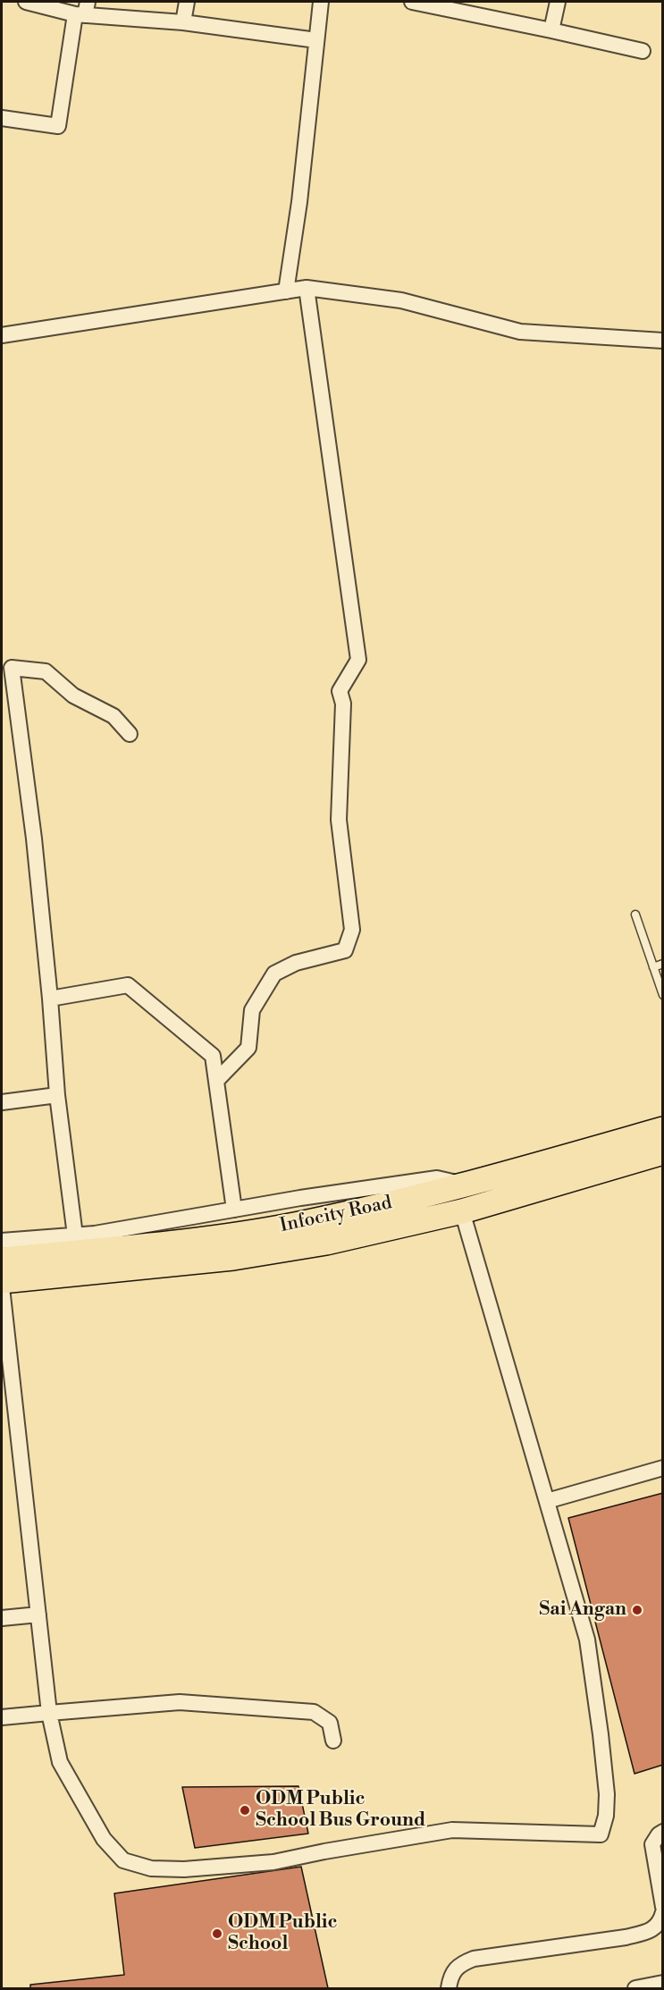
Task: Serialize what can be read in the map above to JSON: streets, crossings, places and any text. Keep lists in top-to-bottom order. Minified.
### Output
{"streets":{"main road":["Infocity Road"]},"places":["Sai Angan","ODM Public School Bus Ground","ODM Public School"]}
